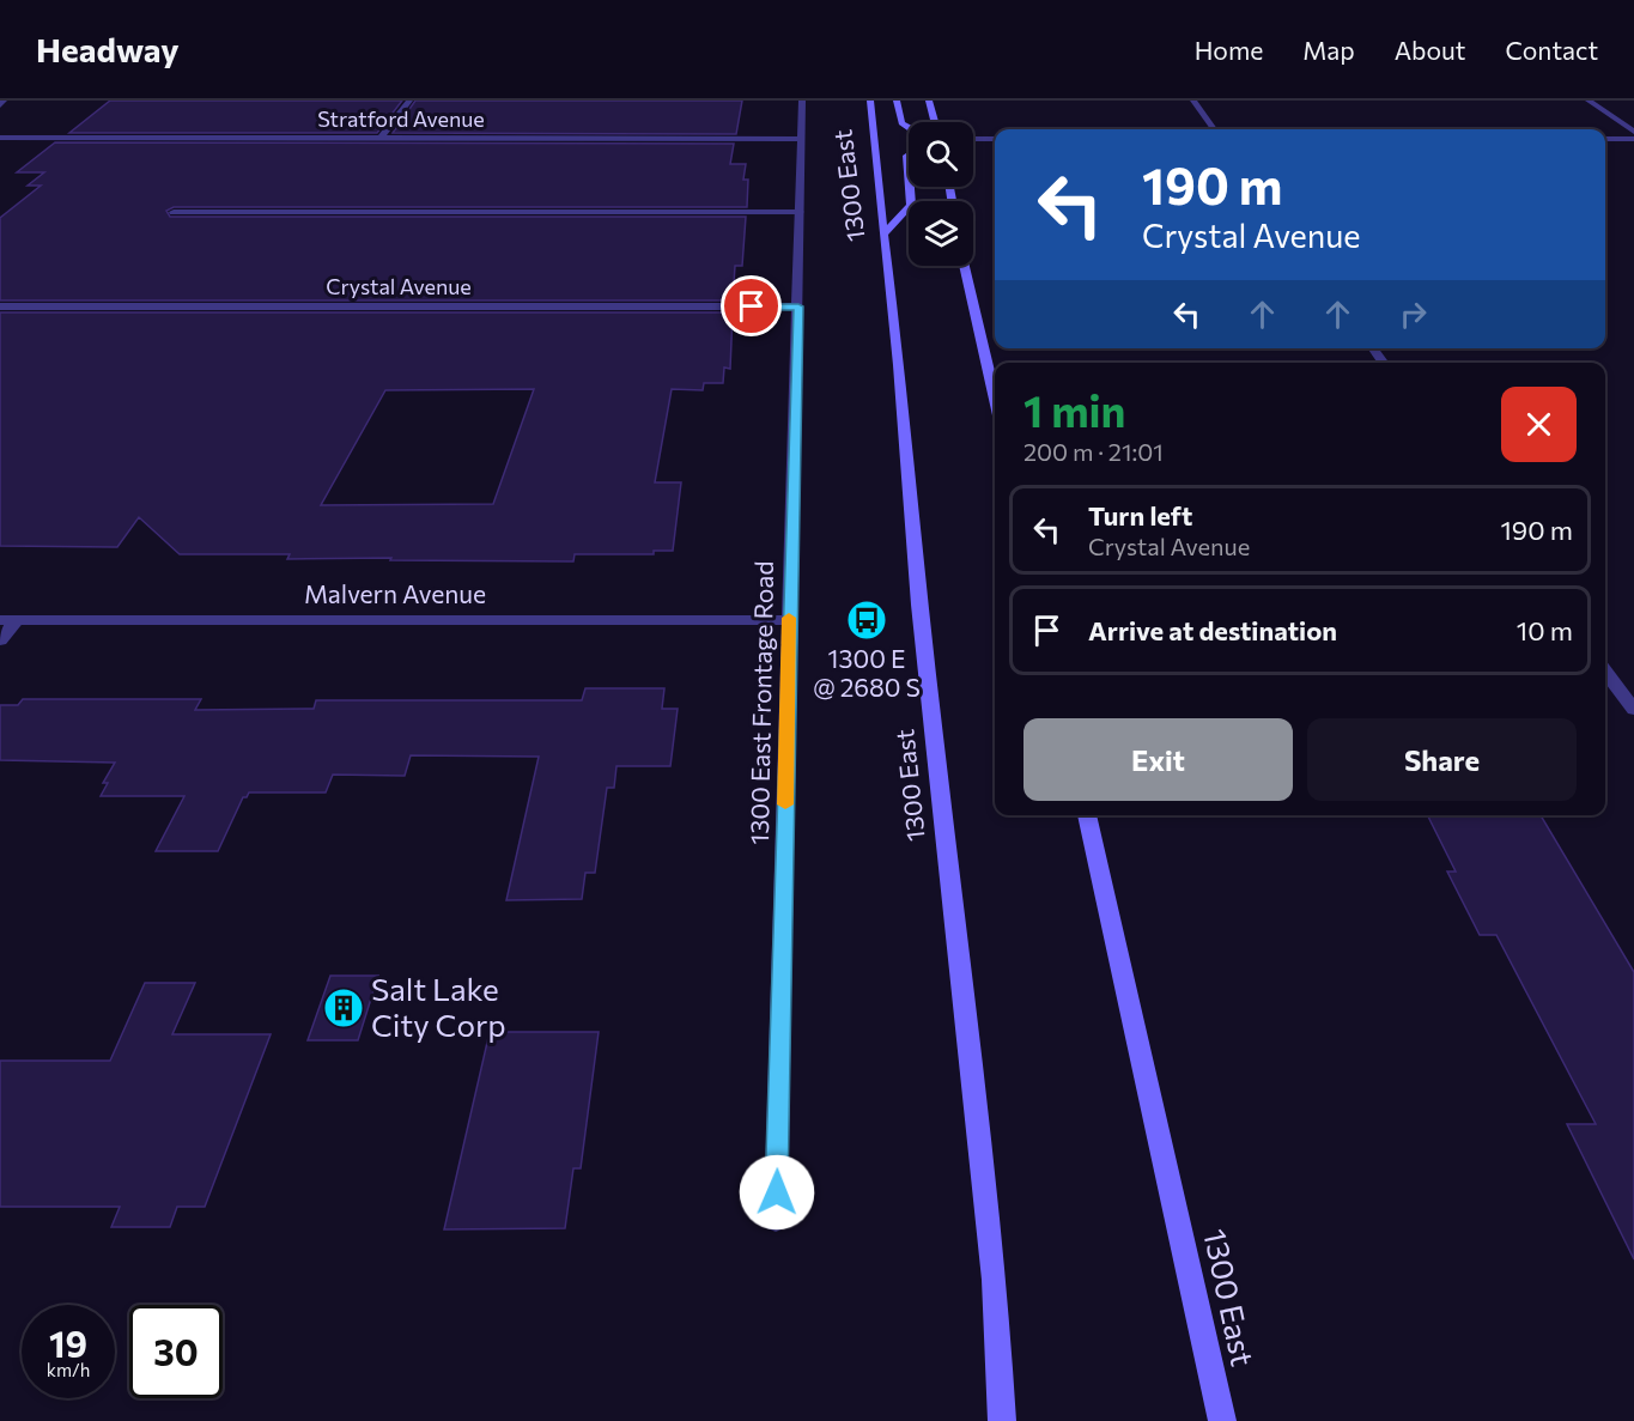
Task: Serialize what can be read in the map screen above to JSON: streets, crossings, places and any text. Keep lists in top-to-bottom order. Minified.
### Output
{"streets":{"main road":["1300 East"],"street":["Stratford Avenue","Crystal Avenue","Malvern Avenue","1300 East Frontage Road"]},"crossings":[["Stratford Avenue","1300 East Frontage Road"],["Crystal Avenue","1300 East Frontage Road"],["Malvern Avenue","1300 East Frontage Road"]],"places":{"bus stop":["1300 E @ 2680 S"],"building":["Salt Lake City Corp"]},"page":{"header":"Headway","nav":["Home","Map","About","Contact"],"turn":["190 m","Crystal Avenue"],"heading":["1 min","200 m · 21:01"],"list":[{"name":"Turn left","note":"Crystal Avenue","value":"190 m"},{"name":"Arrive at destination","value":"10 m"}],"buttons":["Exit","Share"],"speed":"19 km/h","limit":"30"}}
